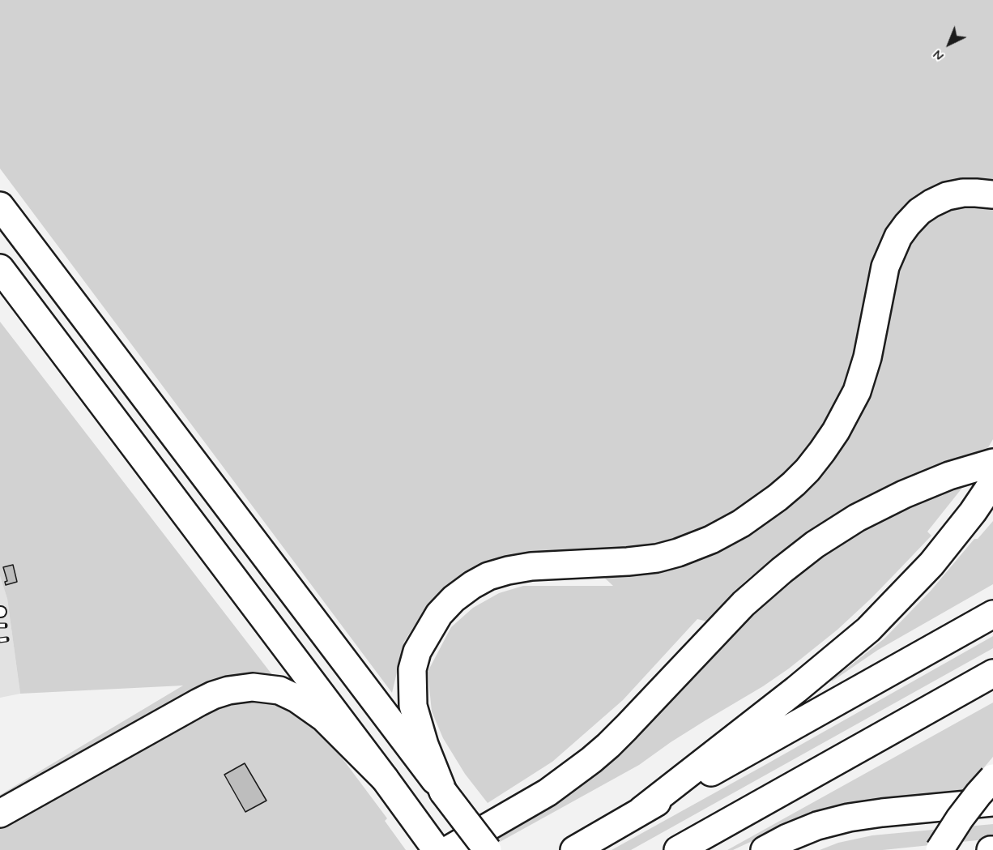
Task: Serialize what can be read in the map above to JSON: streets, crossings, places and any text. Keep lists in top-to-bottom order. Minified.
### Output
{"north":"bottom left"}
